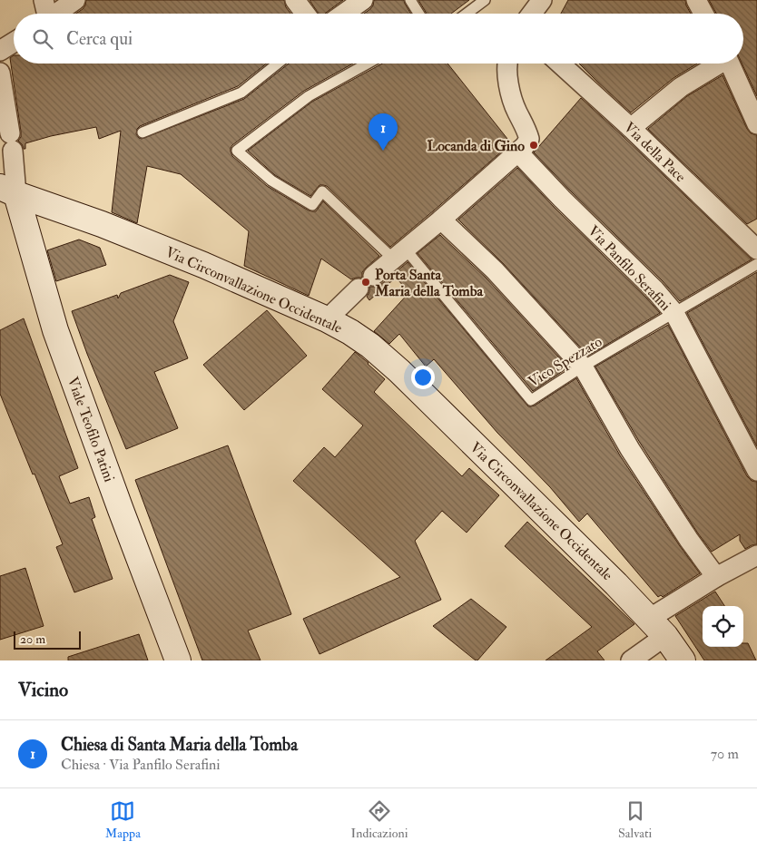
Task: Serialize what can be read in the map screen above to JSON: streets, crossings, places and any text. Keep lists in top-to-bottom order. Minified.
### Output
{"streets":{"main road":["Via Circonvallazione Occidentale","Viale Teofilo Patini"],"street":["Via della Pace","Via Panfilo Serafini"],"lane":["Vico Spezzato"]},"crossings":[["Via Panfilo Serafini","Vico Spezzato"],["Via Circonvallazione Occidentale","Viale Teofilo Patini"]],"places":["Locanda di Gino","Porta Santa Maria della Tomba"],"scale_bar":"20 m","page":{"search":"Cerca qui","pins":"1","scale":"20 m","heading":"Vicino","list":[{"mark":"1","name":"Chiesa di Santa Maria della Tomba","note":"Chiesa · Via Panfilo Serafini","value":"70 m"}],"nav":["Mappa","Indicazioni","Salvati"]}}
